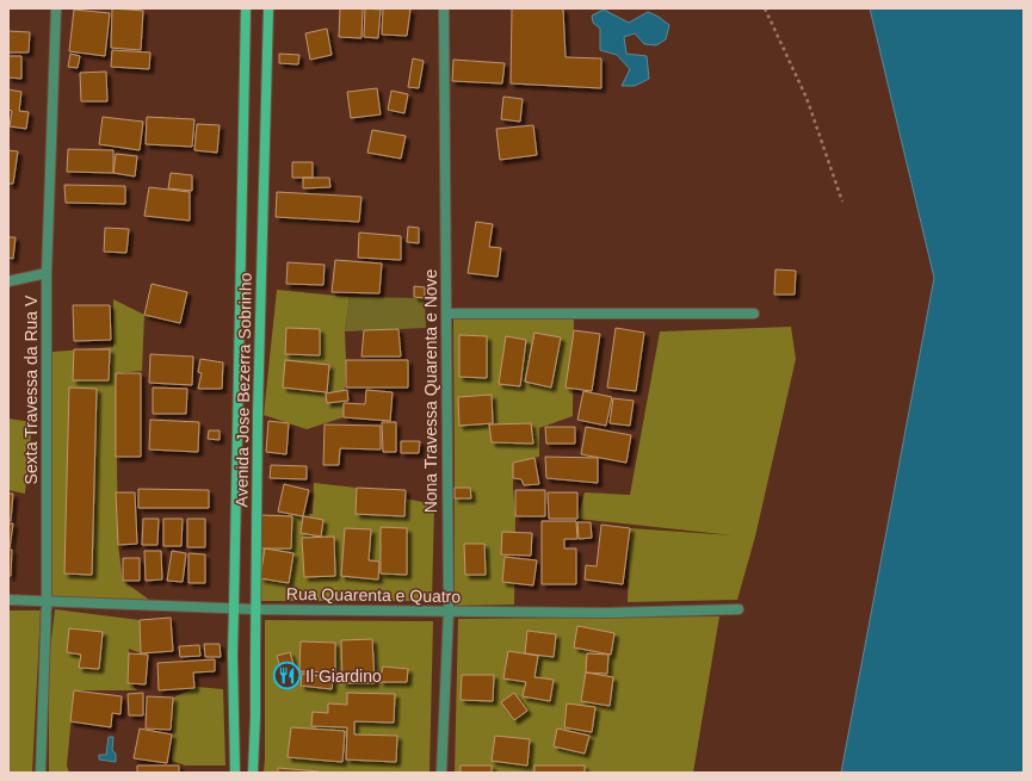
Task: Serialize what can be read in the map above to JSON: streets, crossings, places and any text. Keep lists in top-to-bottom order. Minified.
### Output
{"streets":{"main road":["Avenida Jose Bezerra Sobrinho"],"street":["Sexta Travessa da Rua V","Nona Travessa Quarenta e Nove","Rua Quarenta e Quatro"]},"crossings":[["Sexta Travessa da Rua V","Rua Quarenta e Quatro"],["Avenida Jose Bezerra Sobrinho","Rua Quarenta e Quatro"],["Nona Travessa Quarenta e Nove","Rua Quarenta e Quatro"]],"places":{"restaurant":["Il Giardino"]}}
